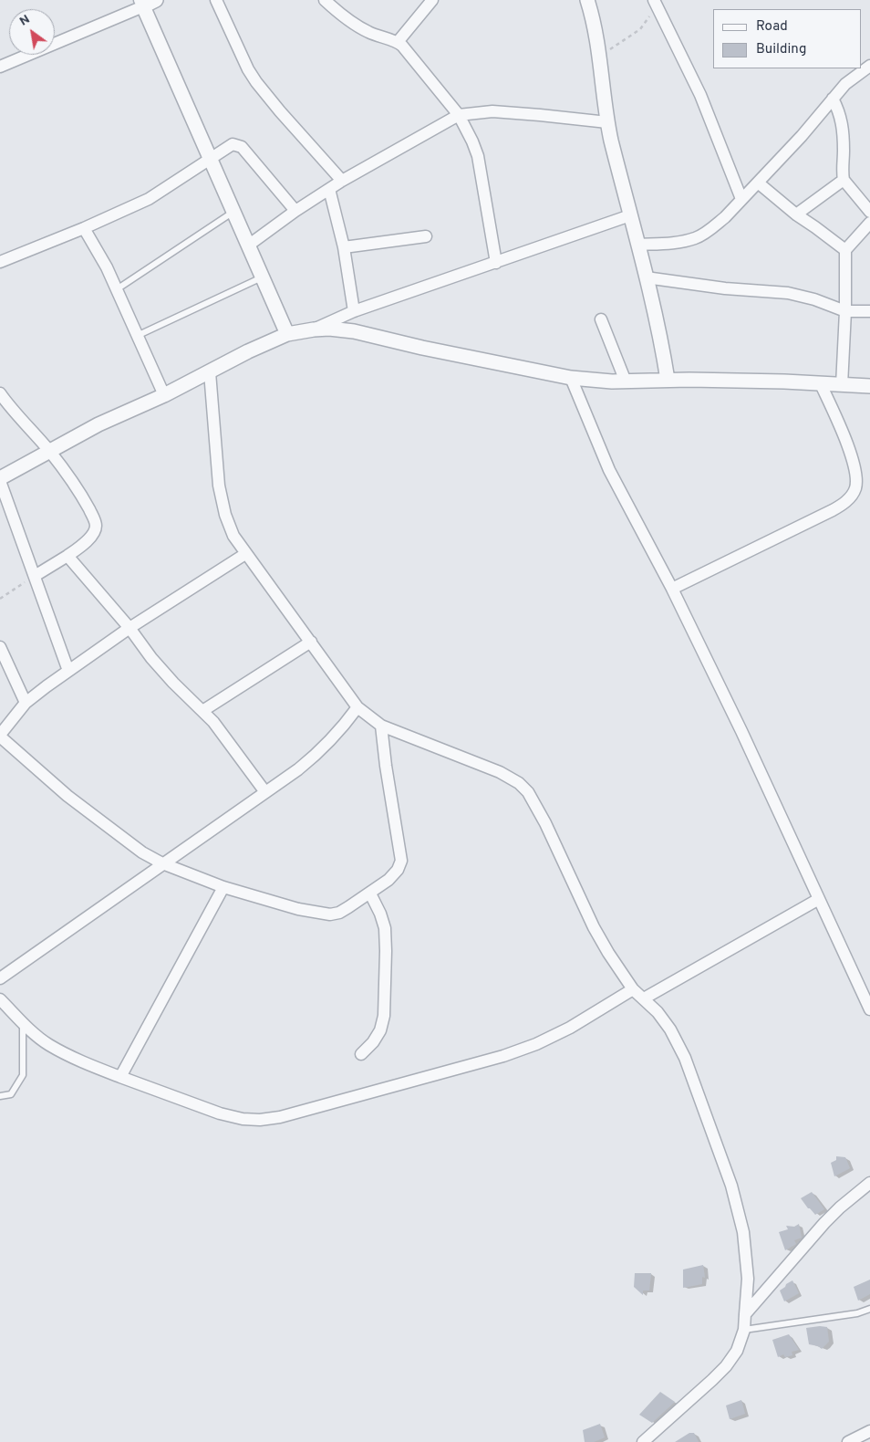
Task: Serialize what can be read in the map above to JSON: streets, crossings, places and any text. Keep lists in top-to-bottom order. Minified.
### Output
{"legend":["Road","Building"],"north":"top left"}
